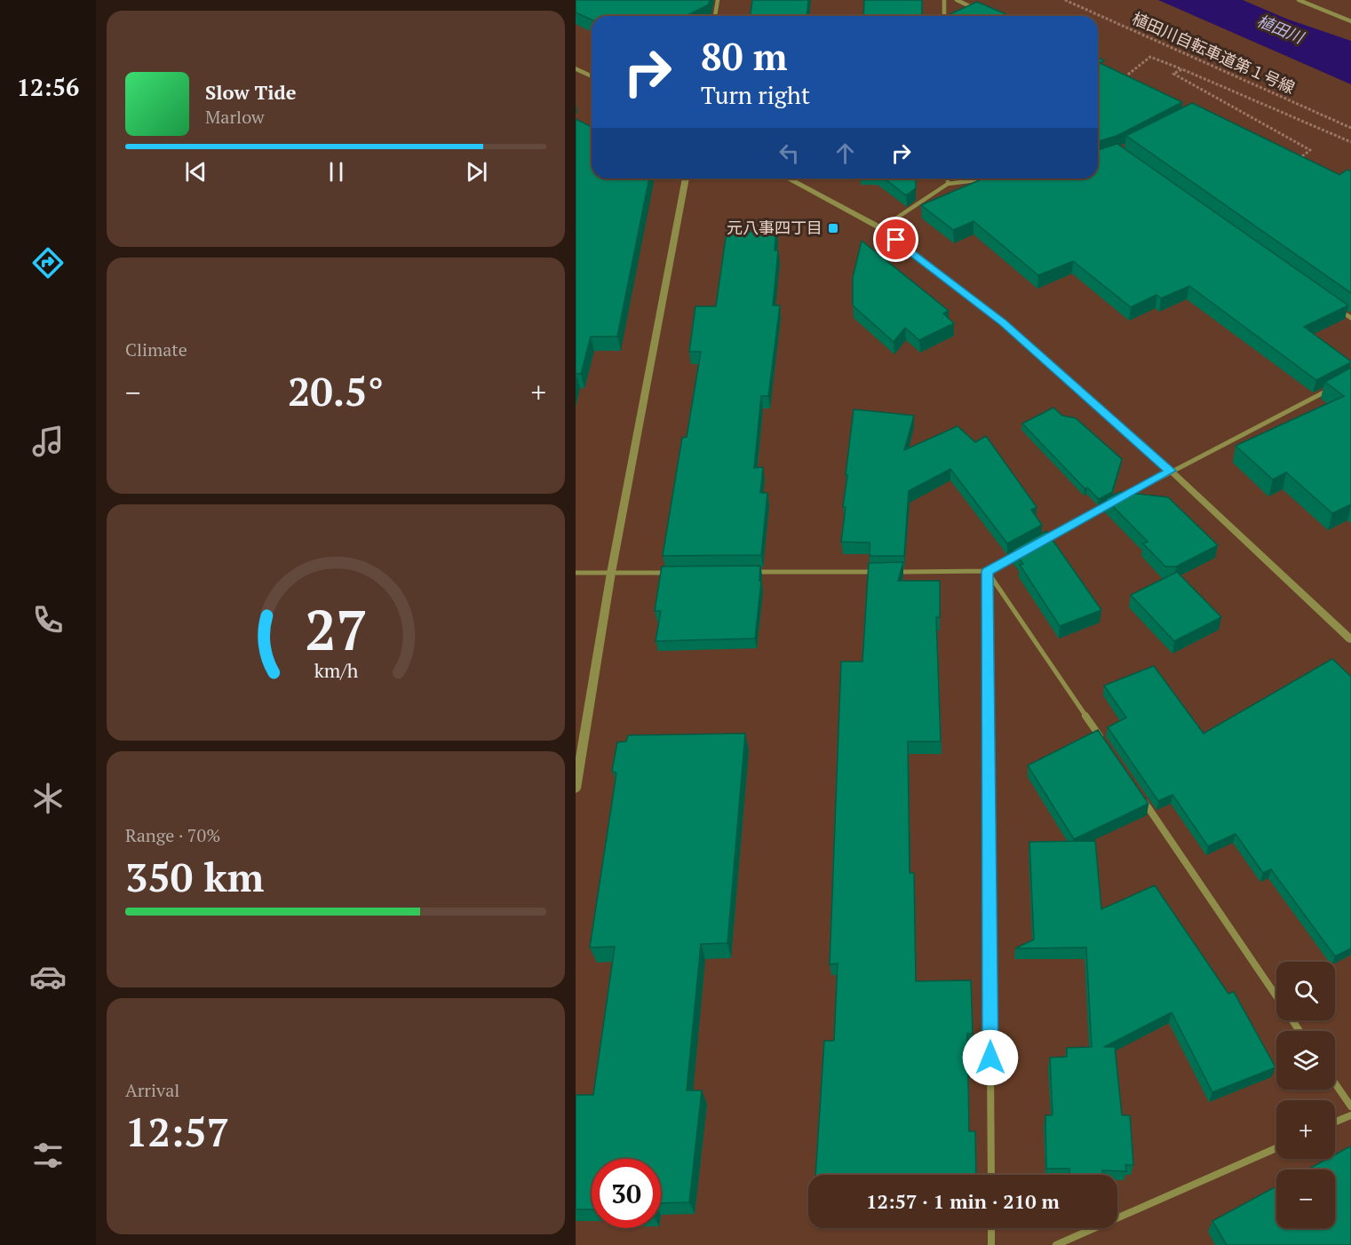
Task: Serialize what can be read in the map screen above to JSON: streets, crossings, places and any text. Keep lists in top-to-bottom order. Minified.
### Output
{"streets":{"path":["植田川自転車道第１号線"]},"water":["植田川"],"places":{"transit":["元八事四丁目"]},"page":{"tabs":"12:56","turn":["80 m","Turn right"],"song":["Slow Tide","Marlow"],"tile":["Climate",["Range · 70%","350 km"],["Arrival","12:57"]],"heat":["−","20.5°","+"],"map_buttons":["+","−"],"limit":"30","trip":"12:57 · 1 min · 210 m","gauge":["27","km/h"]}}
